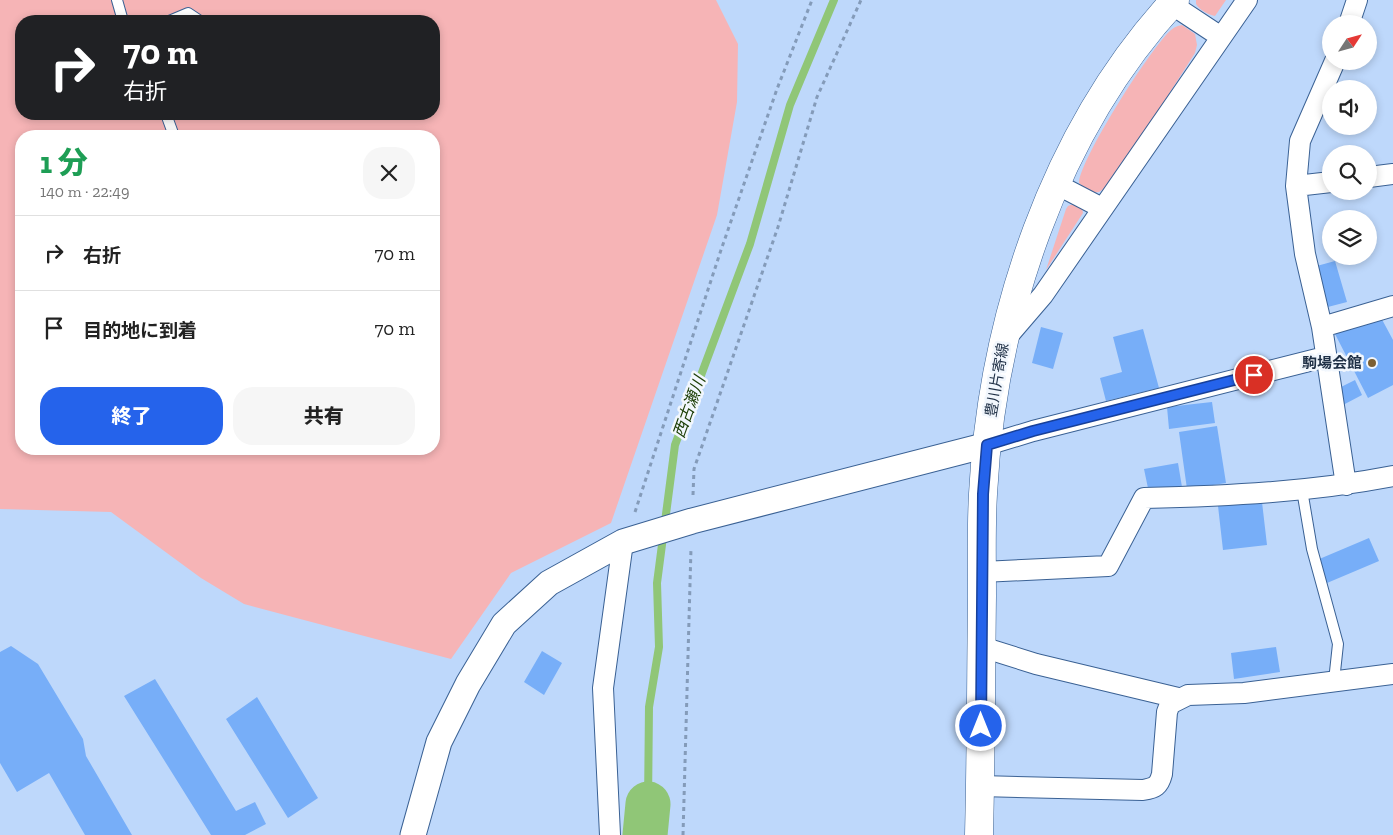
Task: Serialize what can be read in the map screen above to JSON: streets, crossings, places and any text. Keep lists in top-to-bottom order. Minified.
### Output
{"streets":{"main road":["豊川片寄線"]},"water":["西古瀬川"],"places":["駒場会館"],"north":"top right","page":{"turn":["70 m","右折"],"heading":["1 分","140 m · 22:49"],"list":[{"name":"右折","value":"70 m"},{"name":"目的地に到着","value":"70 m"}],"buttons":["終了","共有"]}}
